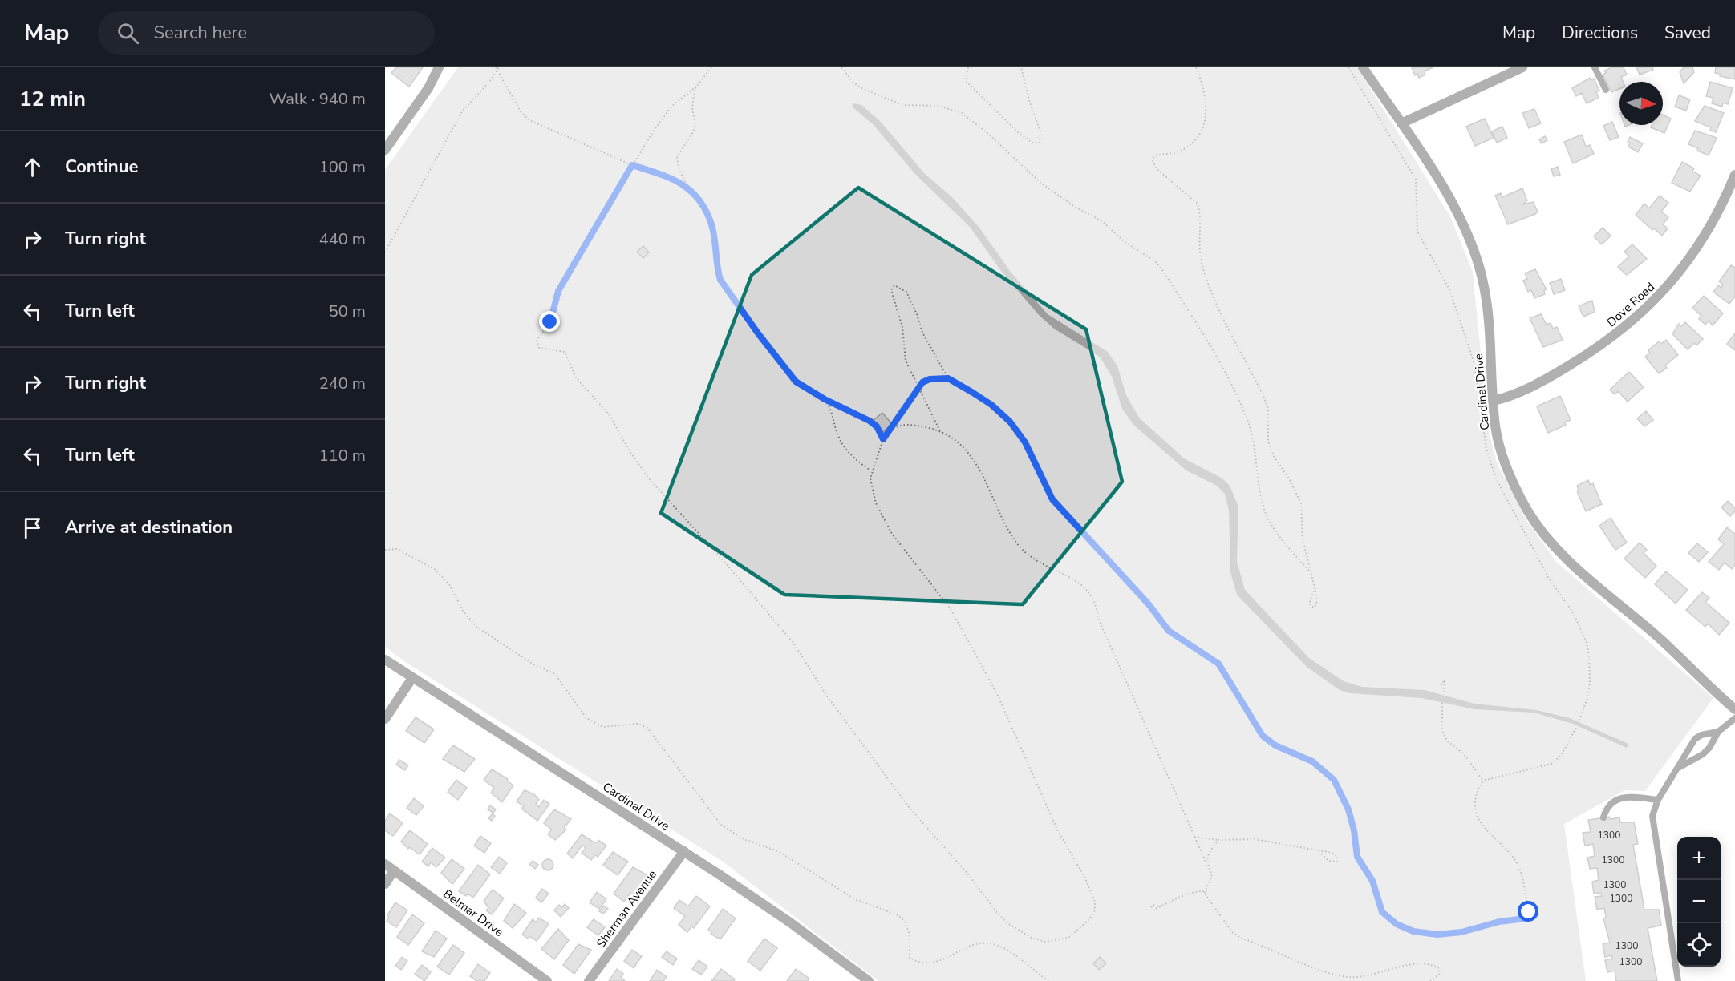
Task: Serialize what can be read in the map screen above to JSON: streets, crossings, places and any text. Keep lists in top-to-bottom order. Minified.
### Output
{"streets":{"street":["Dove Road","Cardinal Drive","Sherman Avenue","Belmar Drive"]},"crossings":[["Dove Road","Cardinal Drive"],["Cardinal Drive","Sherman Avenue"]],"house_numbers":["1300","1300","1300","1300","1300","1300"],"north":"right","page":{"header":"Map","search":"Search here","nav":["Map","Directions","Saved"],"heading":["12 min","Walk · 940 m"],"list":[["Continue","100 m"],["Turn right","440 m"],["Turn left","50 m"],["Turn right","240 m"],["Turn left","110 m"],"Arrive at destination"],"map_buttons":["+","−"]}}
